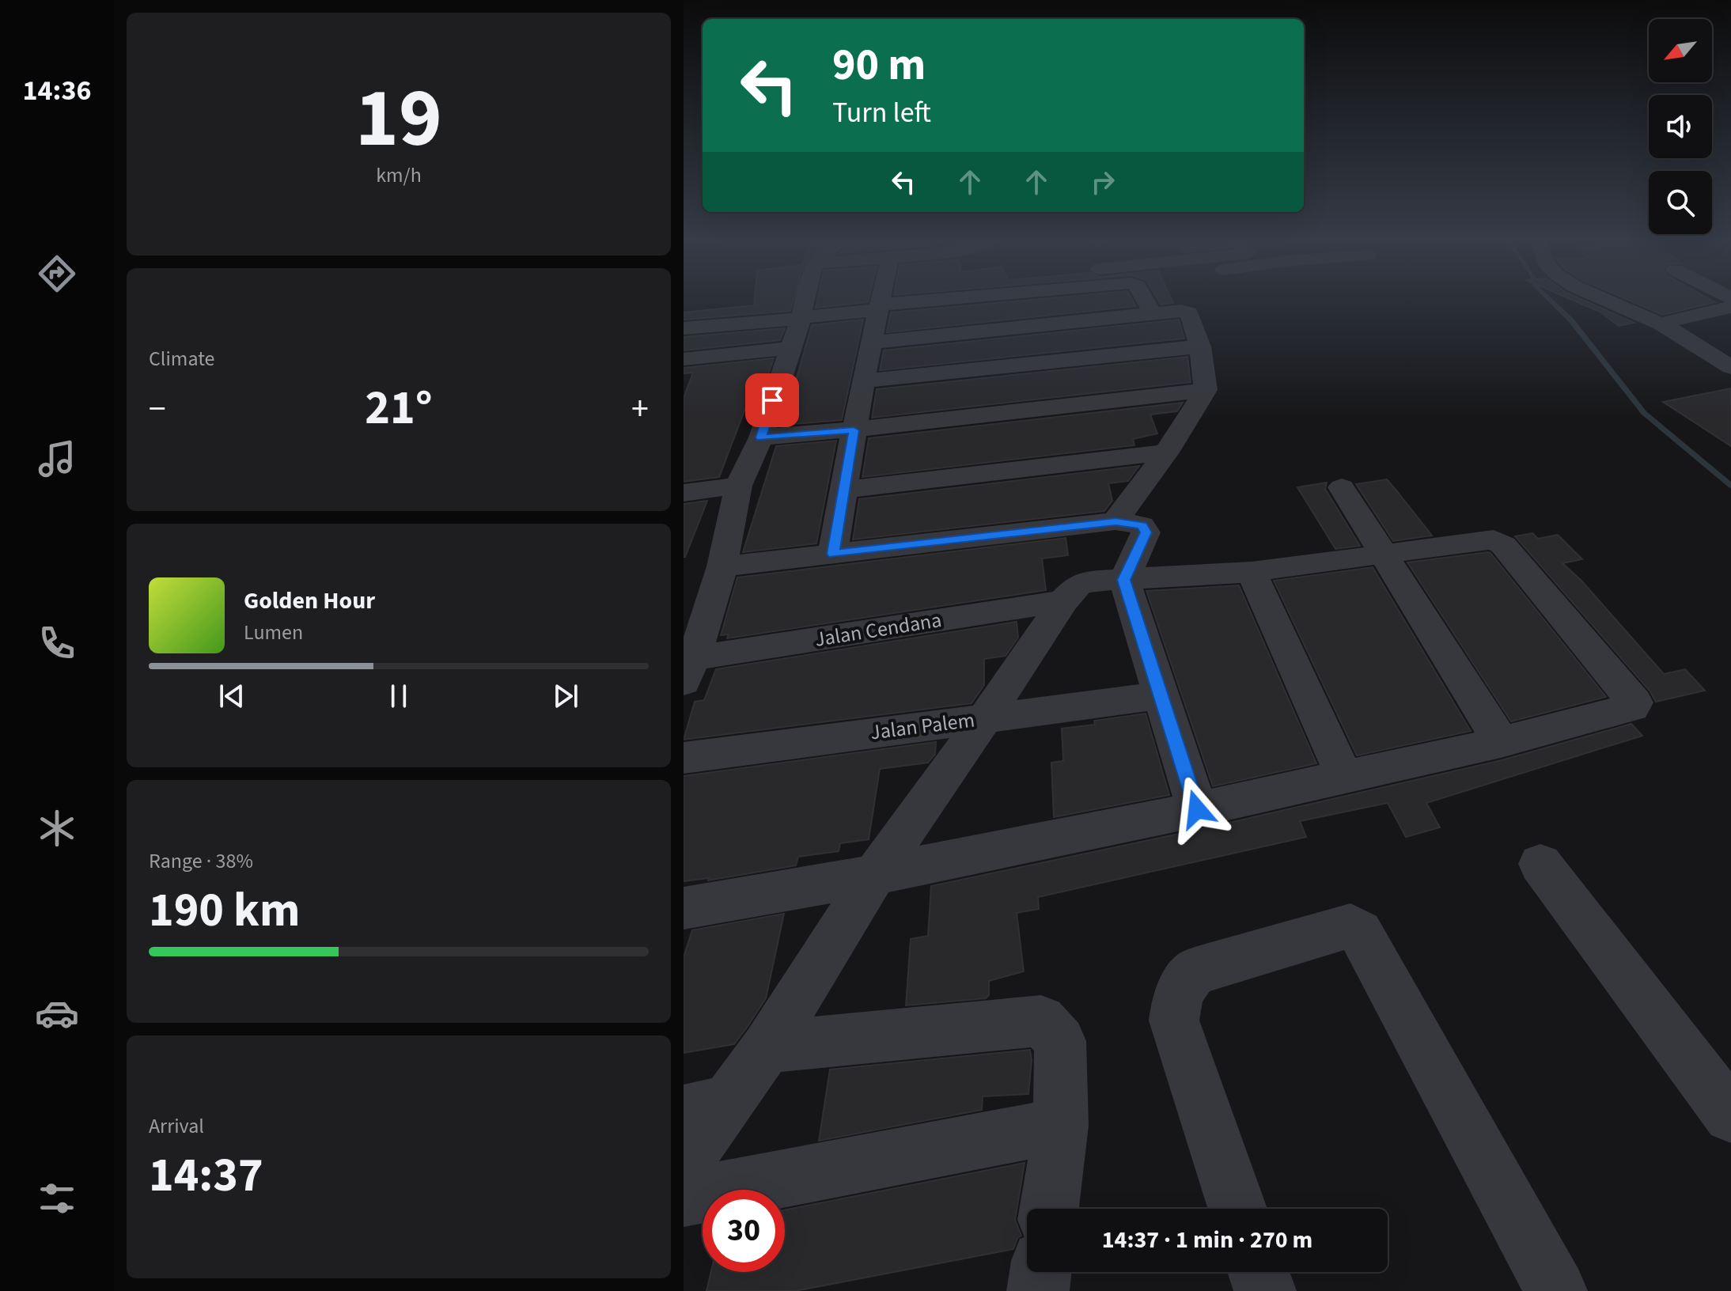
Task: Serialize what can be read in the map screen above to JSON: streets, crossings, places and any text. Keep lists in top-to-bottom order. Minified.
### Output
{"streets":{"street":["Jalan Cendana","Jalan Palem"]},"north":"bottom left","page":{"tabs":"14:36","tile":[["19","km/h"],"Climate",["Range · 38%","190 km"],["Arrival","14:37"]],"turn":["90 m","Turn left"],"heat":["−","21°","+"],"song":["Golden Hour","Lumen"],"limit":"30","trip":"14:37 · 1 min · 270 m"}}
